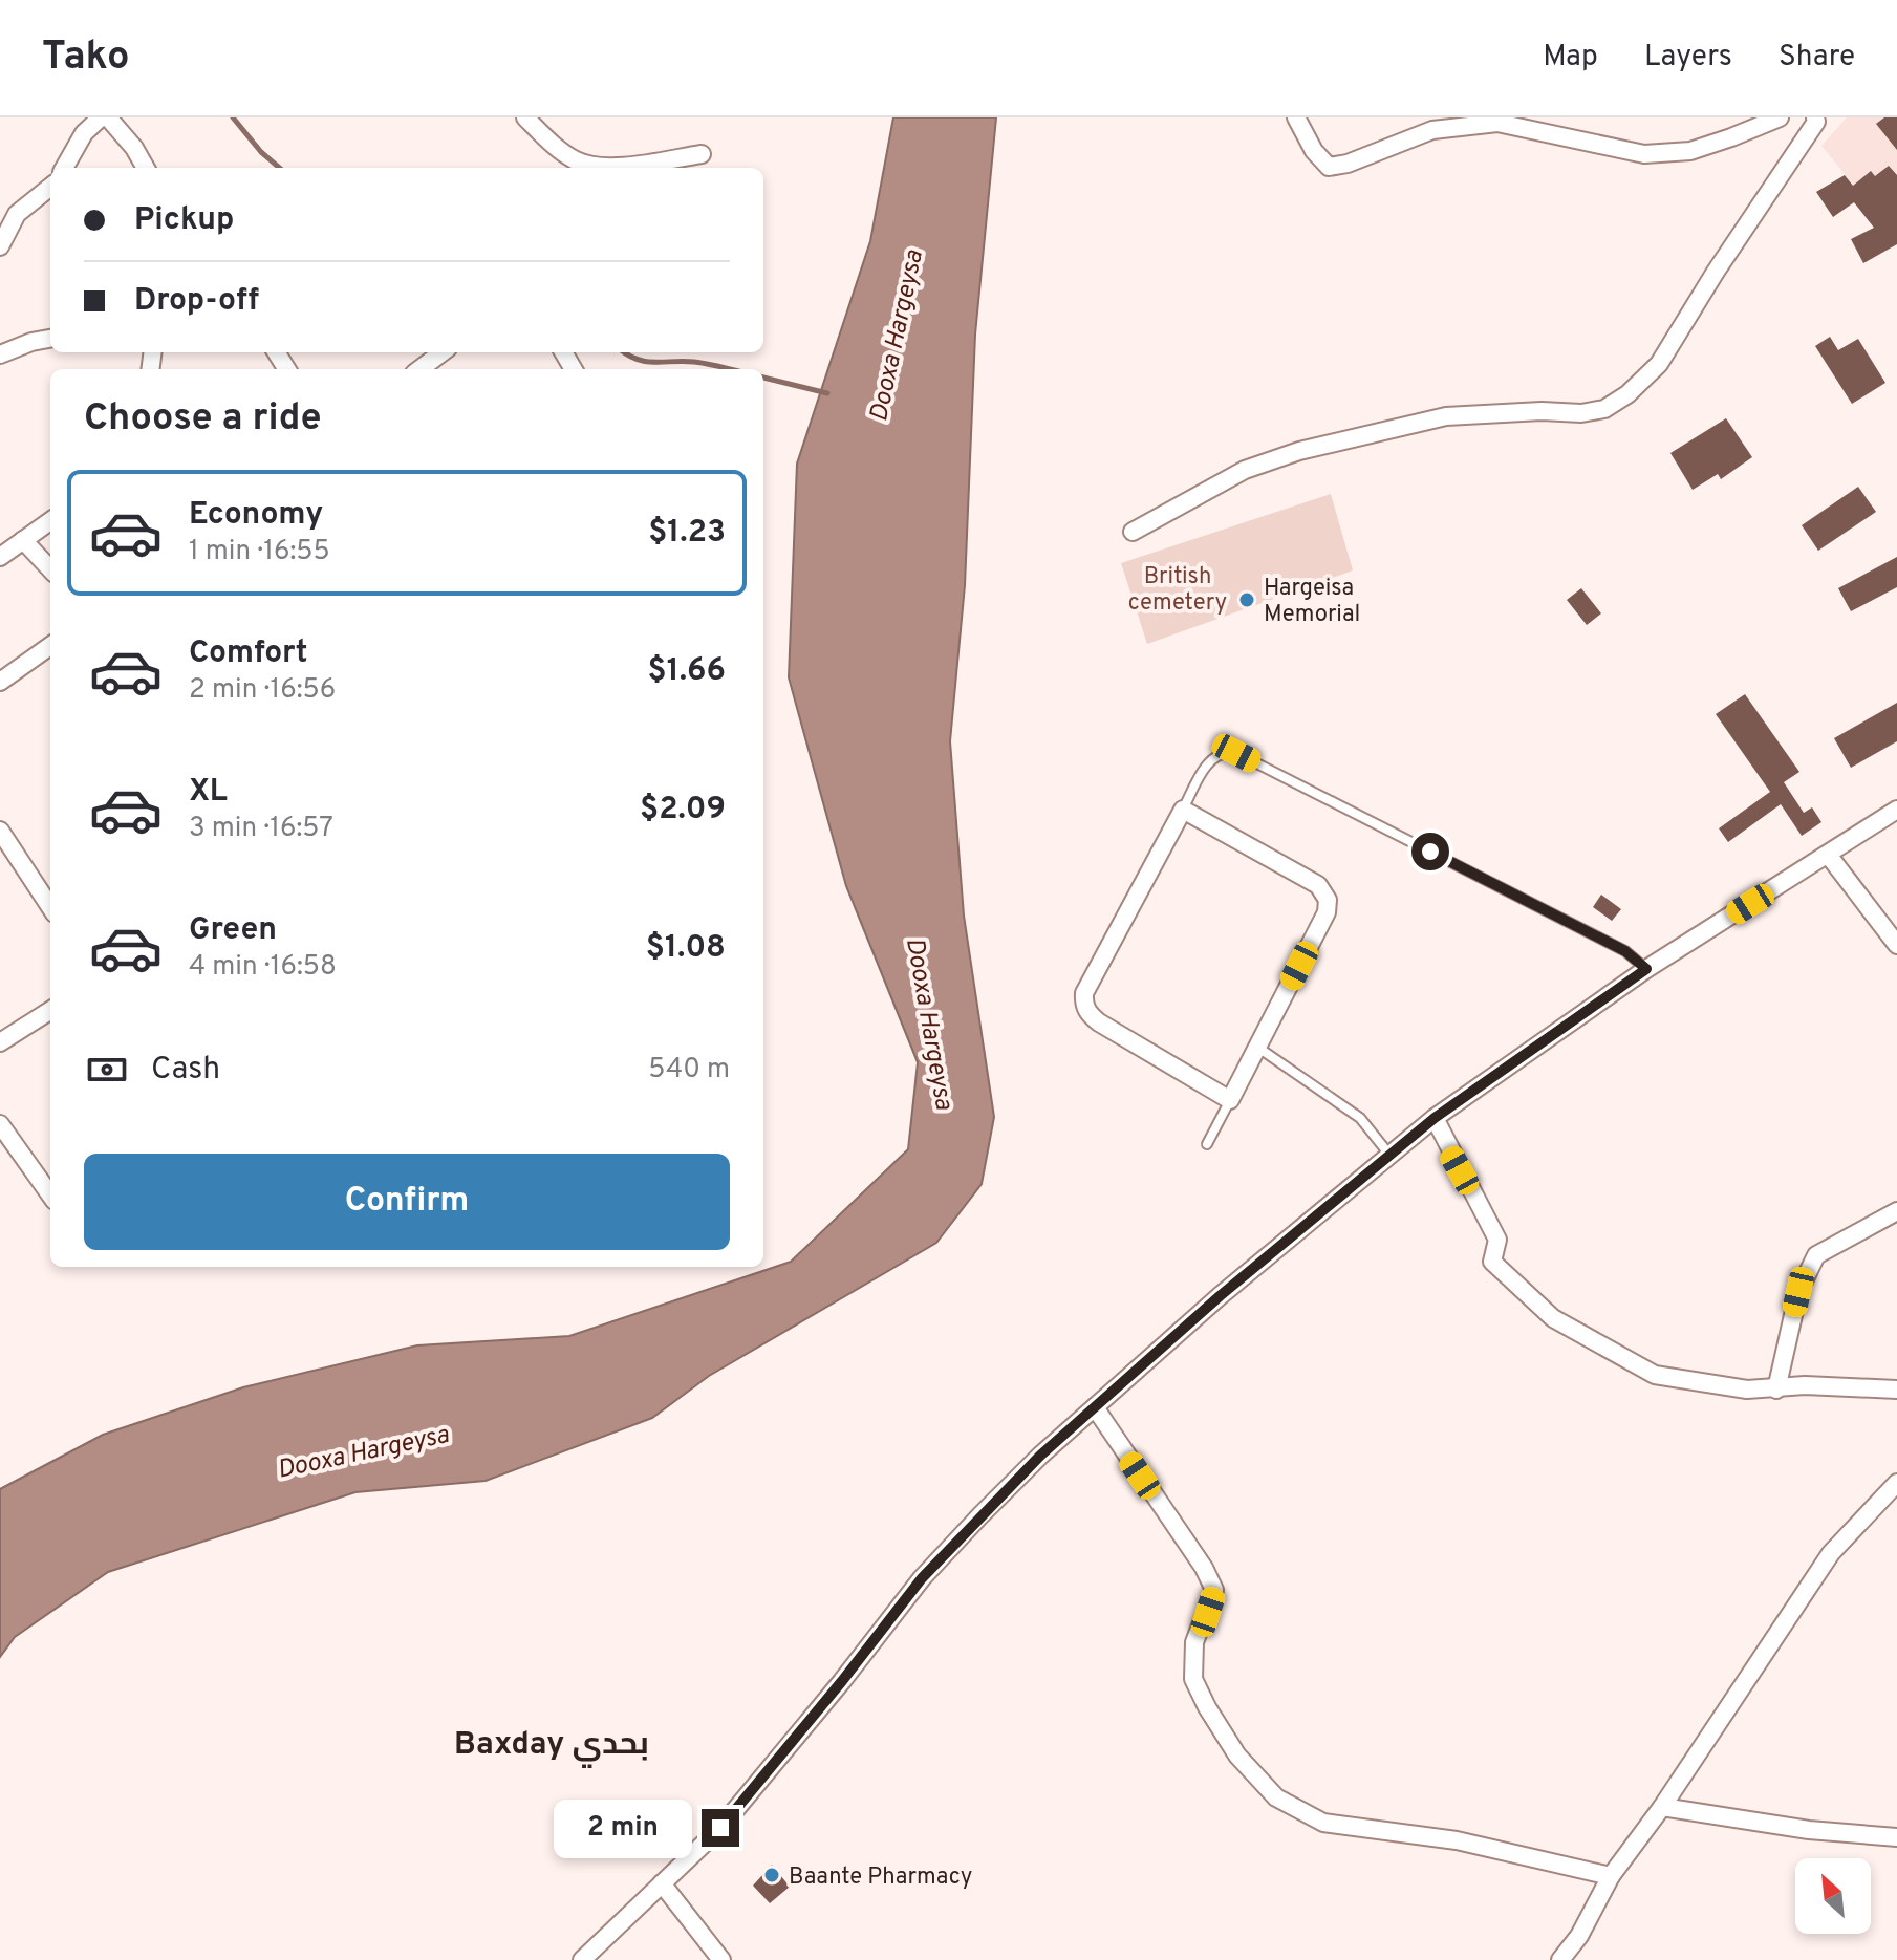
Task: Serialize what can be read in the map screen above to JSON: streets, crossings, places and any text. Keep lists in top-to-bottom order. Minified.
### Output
{"districts":["Baxday بحدي"],"water":["Dooxa Hargeysa"],"parks":["British cemetery"],"places":["Hargeisa Memorial","Baante Pharmacy"],"north":"top left","page":{"header":"Tako","nav":["Map","Layers","Share"],"banner":["Pickup","Drop-off"],"heading":"Choose a ride","list":[{"name":"Economy","note":"1 min · 16:55","value":"$1.23"},{"name":"Comfort","note":"2 min · 16:56","value":"$1.66"},{"name":"XL","note":"3 min · 16:57","value":"$2.09"},{"name":"Green","note":"4 min · 16:58","value":"$1.08"}],"pay":["Cash","540 m"],"buttons":"Confirm","bubble":"2 min"}}
